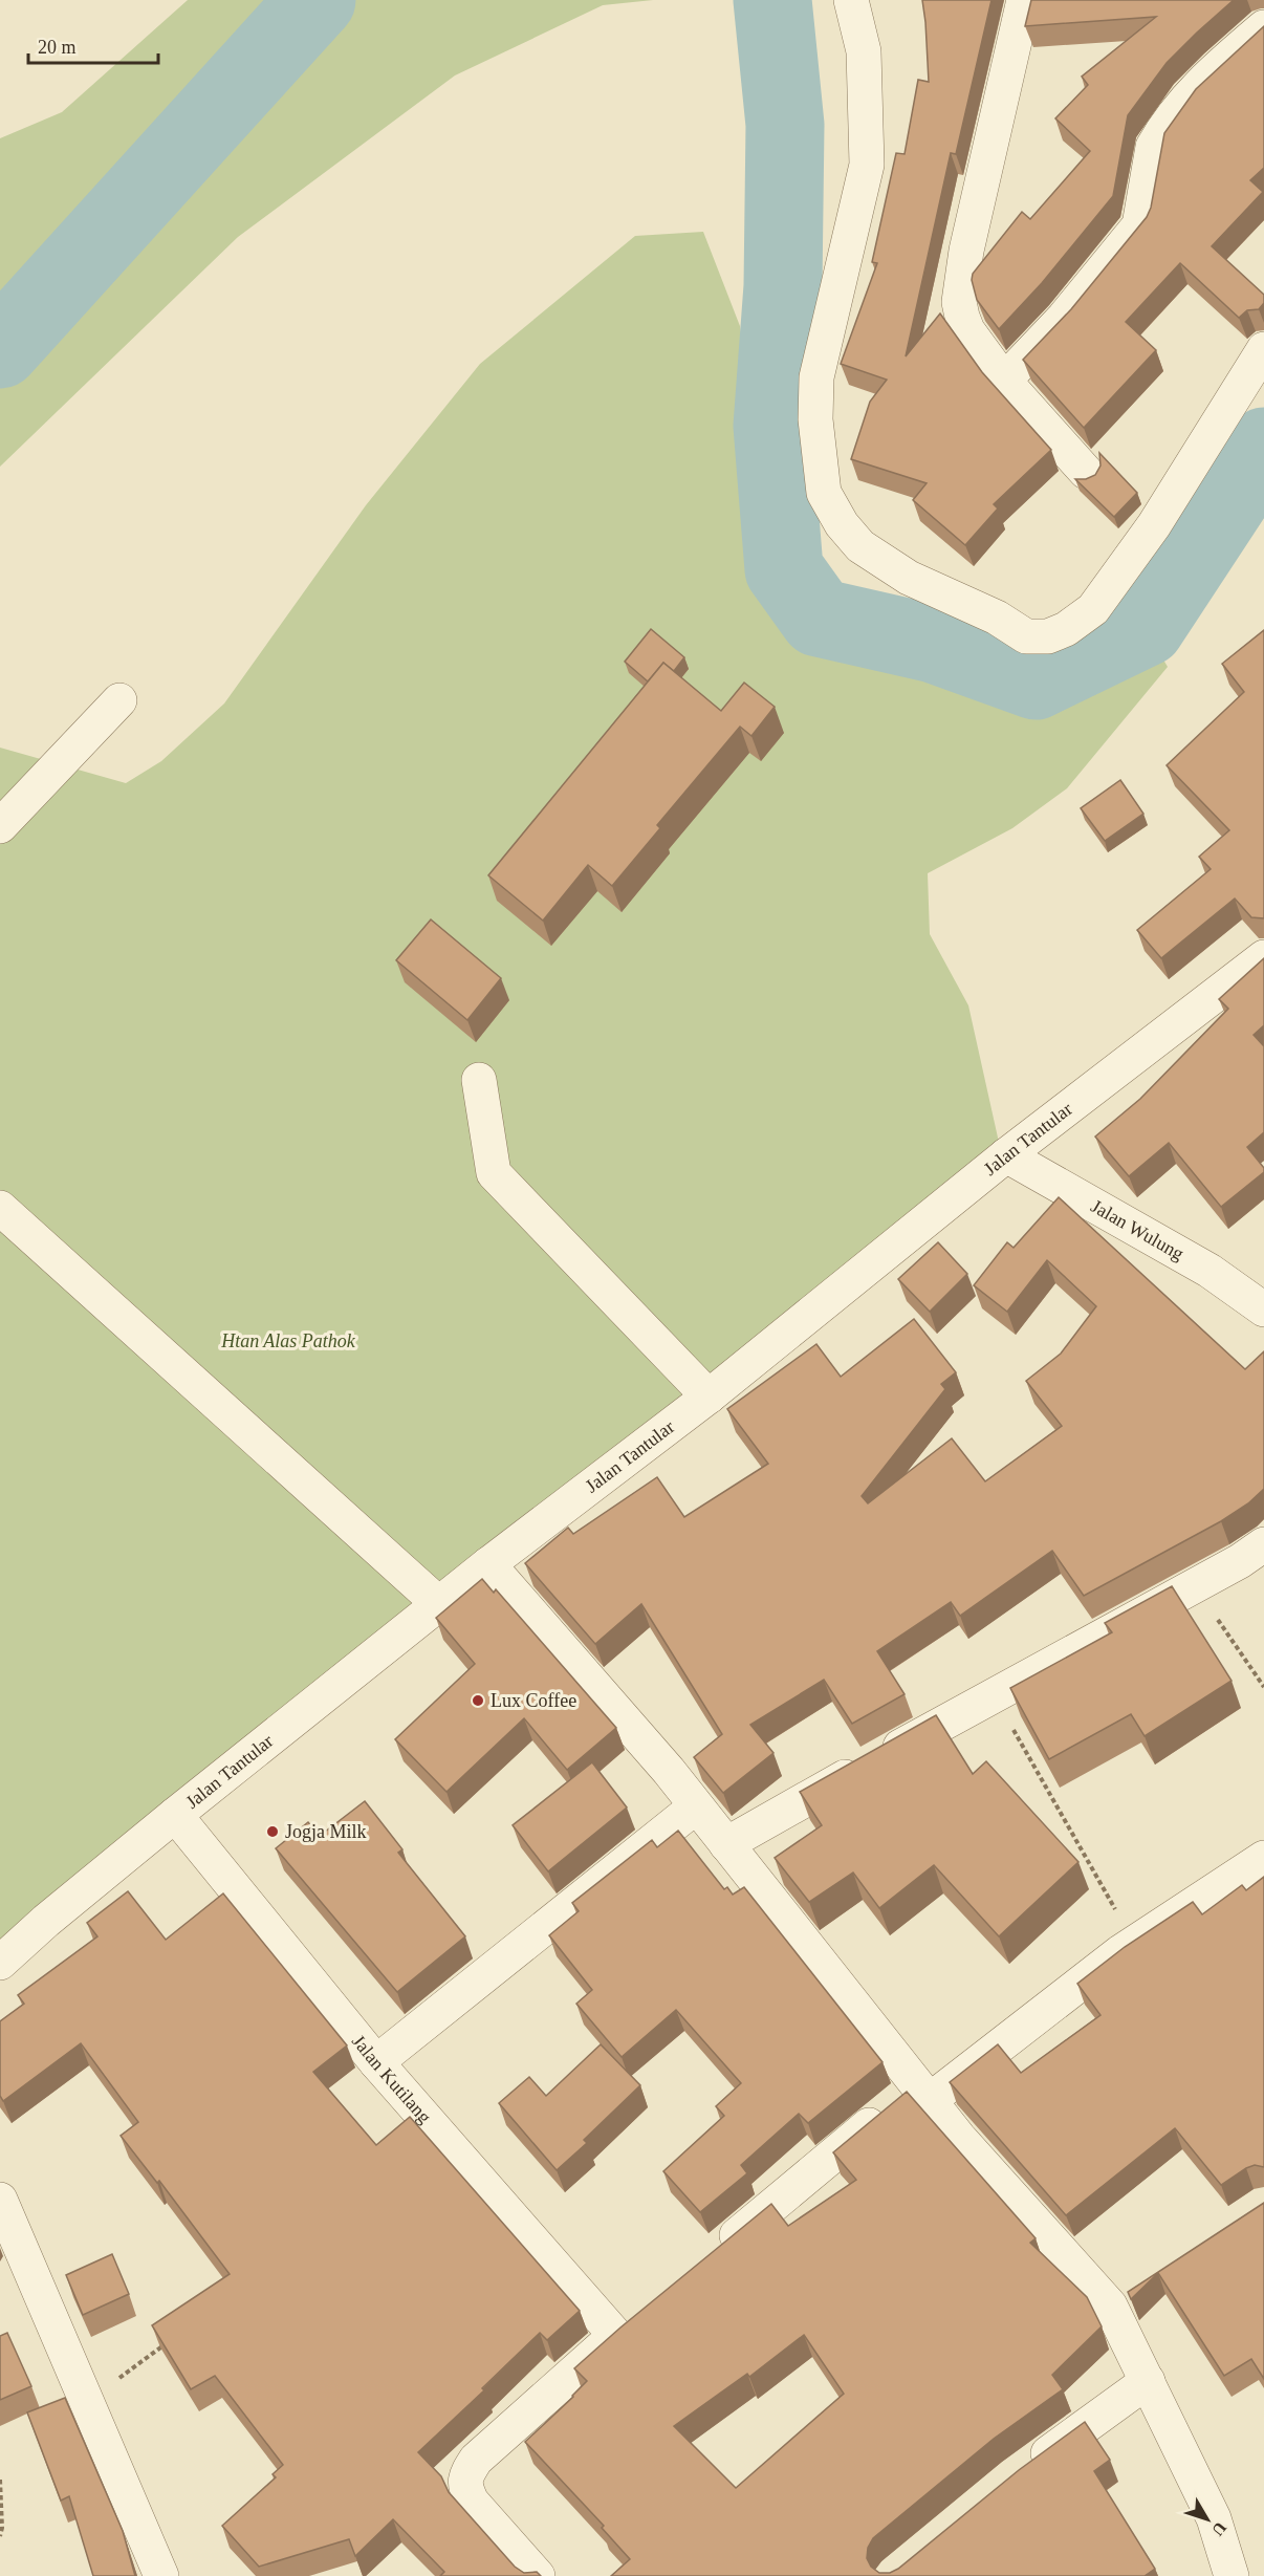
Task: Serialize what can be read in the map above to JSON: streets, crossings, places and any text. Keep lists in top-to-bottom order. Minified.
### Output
{"streets":{"street":["Jalan Tantular","Jalan Wulung","Jalan Kutilang"]},"crossings":[["Jalan Tantular","Jalan Wulung"],["Jalan Tantular","Jalan Kutilang"]],"parks":["Htan Alas Pathok"],"places":["Lux Coffee","Jogja Milk"],"scale_bar":"20 m","north":"bottom right"}
